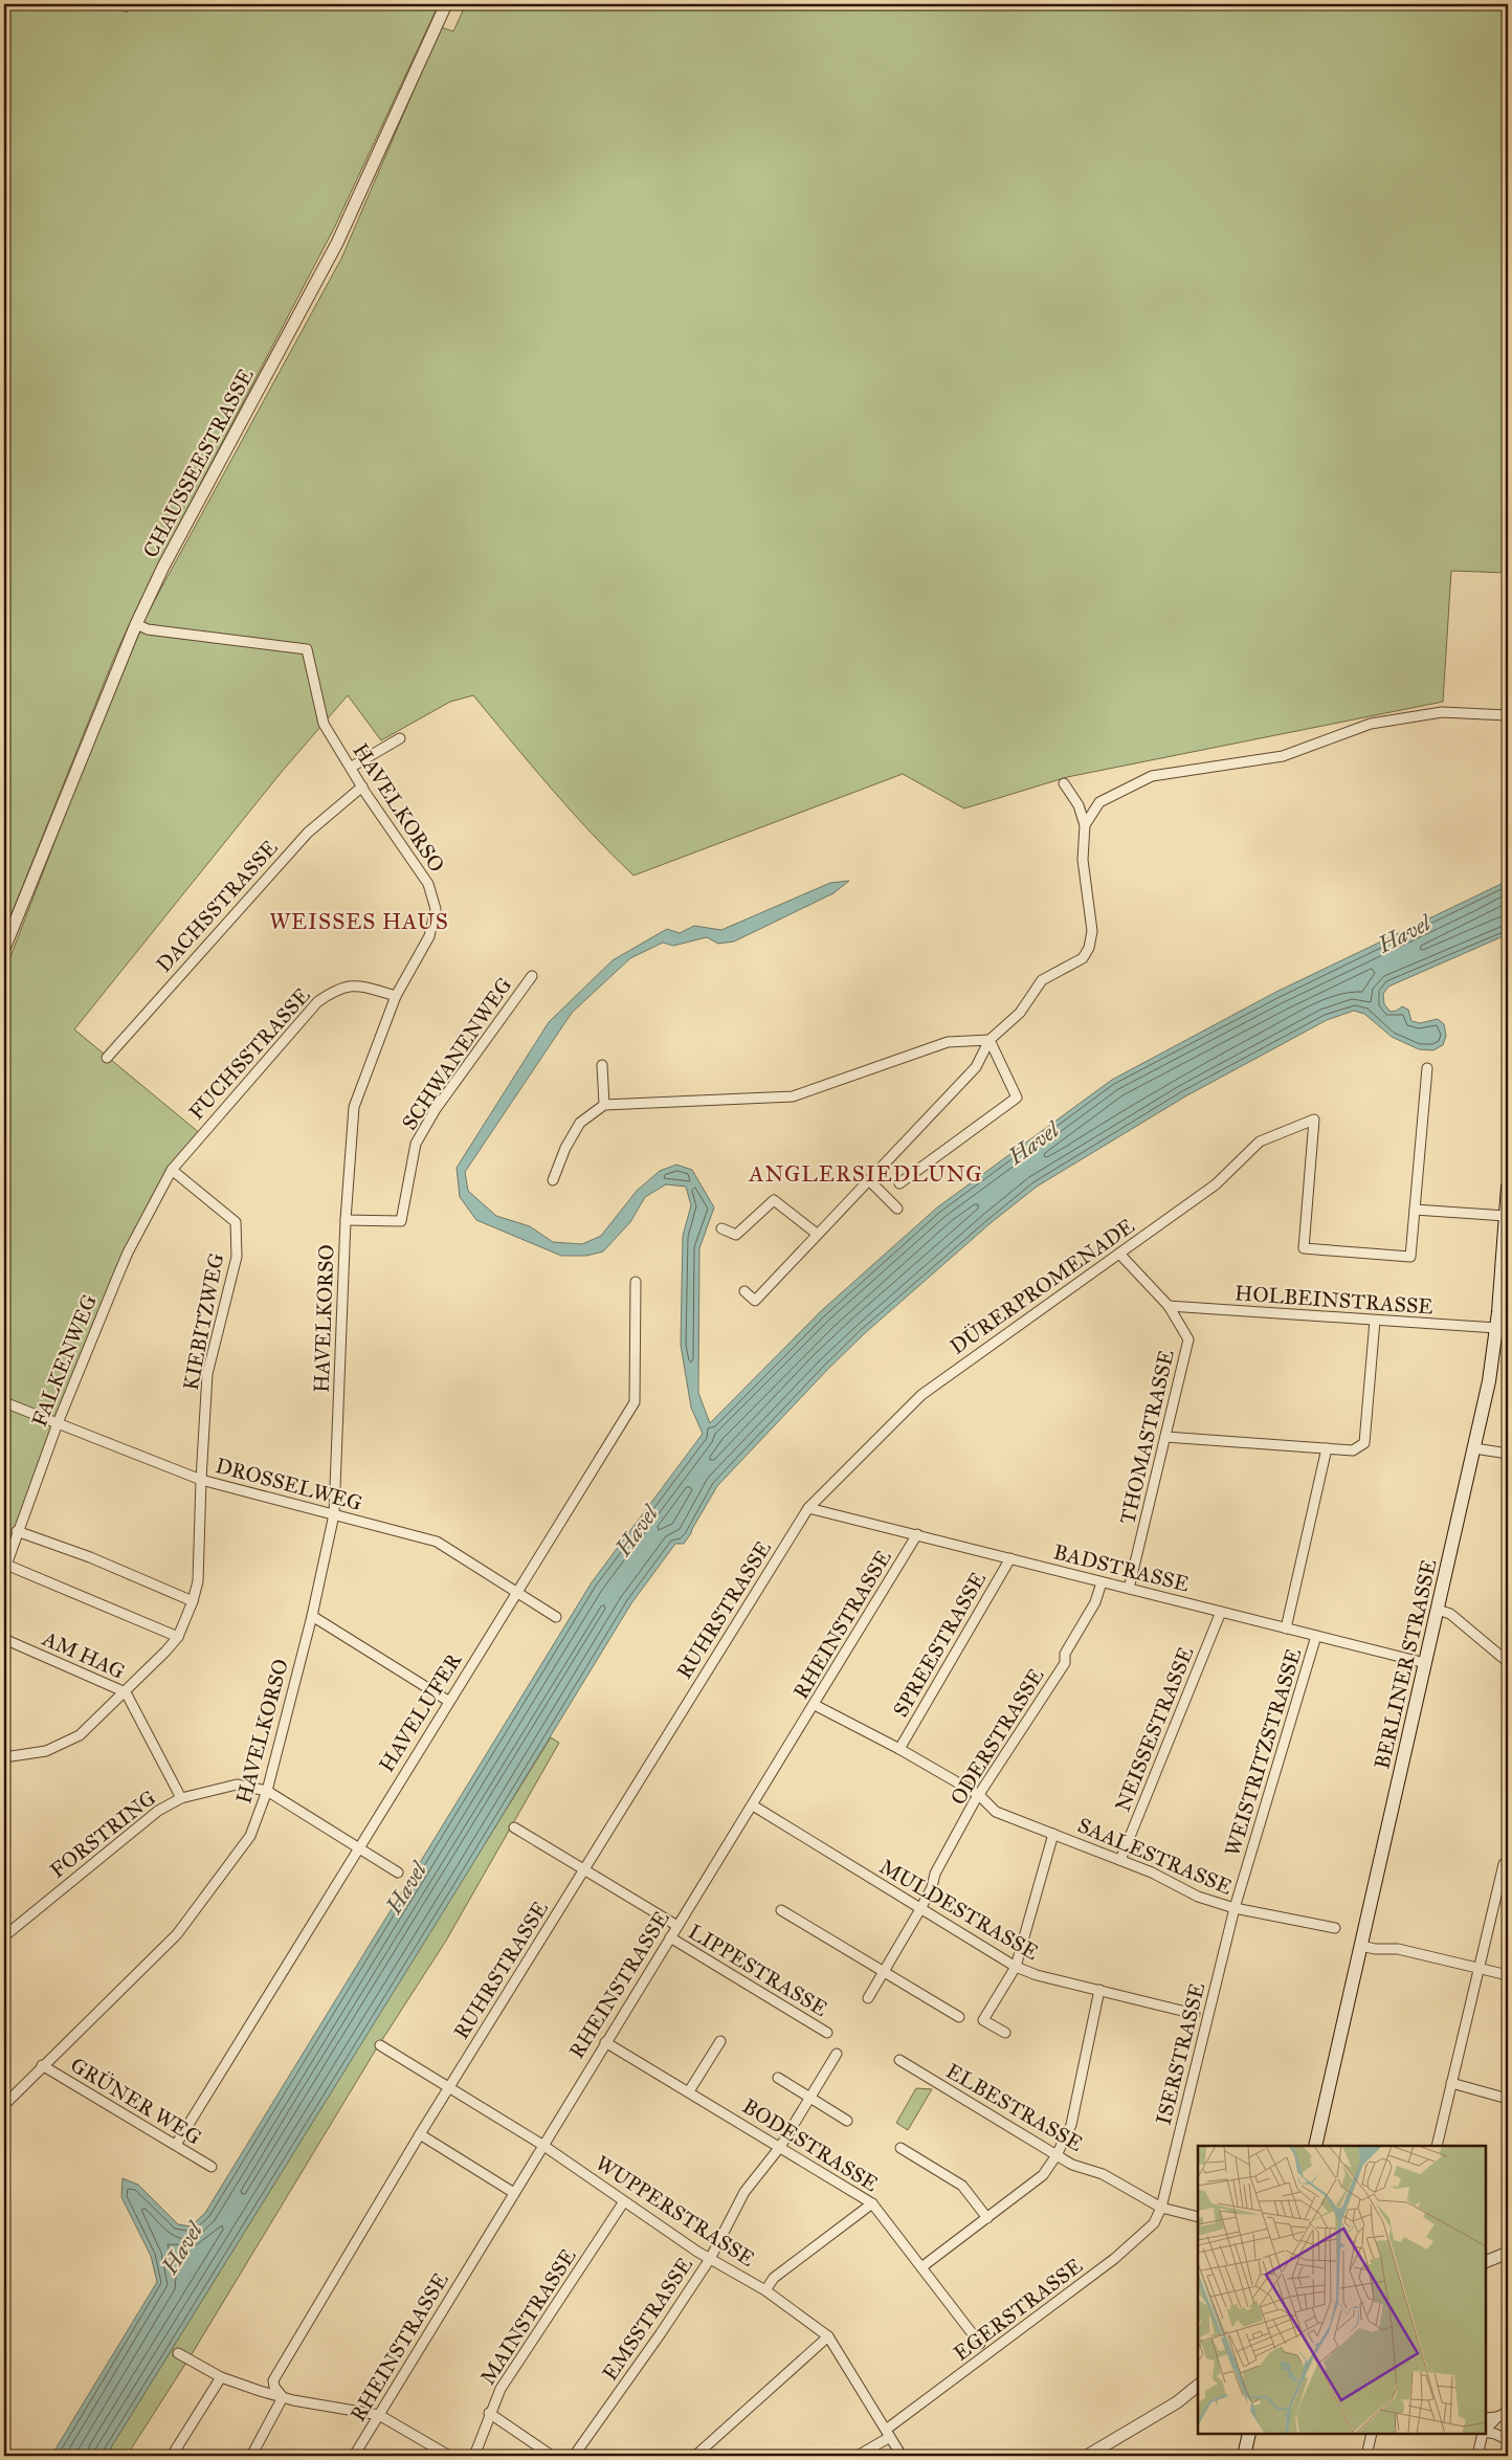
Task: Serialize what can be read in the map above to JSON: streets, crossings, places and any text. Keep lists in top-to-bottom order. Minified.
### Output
{"streets":{"main road":["BERLINER STRASSE"],"street":["CHAUSSEESTRASSE","HAVELKORSO","DACHSSTRASSE","FUCHSSTRASSE","SCHWANENWEG","DÜRERPROMENADE","HOLBEINSTRASSE","KIEBITZWEG","FALKENWEG","THOMASTRASSE","DROSSELWEG","BADSTRASSE","RUHRSTRASSE","RHEINSTRASSE","SPREESTRASSE","AM HAG","HAVELUFER","NEISSESTRASSE","ODERSTRASSE","WEISTRITZSTRASSE","FORSTRING","SAALESTRASSE","MULDESTRASSE","LIPPESTRASSE","ISERSTRASSE","GRÜNER WEG","ELBESTRASSE","BODESTRASSE","WUPPERSTRASSE","EGERSTRASSE","MAINSTRASSE","EMSSTRASSE"]},"crossings":[["CHAUSSEESTRASSE","HAVELKORSO"],["HAVELKORSO","DACHSSTRASSE"],["HAVELKORSO","FUCHSSTRASSE"],["HAVELKORSO","SCHWANENWEG"],["HAVELKORSO","DROSSELWEG"],["HAVELKORSO","FORSTRING"],["HAVELKORSO","GRÜNER WEG"],["FUCHSSTRASSE","KIEBITZWEG"],["FUCHSSTRASSE","FALKENWEG"],["DÜRERPROMENADE","THOMASTRASSE"],["DÜRERPROMENADE","BADSTRASSE"],["DÜRERPROMENADE","RUHRSTRASSE"],["HOLBEINSTRASSE","THOMASTRASSE"],["HOLBEINSTRASSE","BERLINER STRASSE"],["KIEBITZWEG","FALKENWEG"],["KIEBITZWEG","DROSSELWEG"],["FALKENWEG","DROSSELWEG"],["THOMASTRASSE","BADSTRASSE"],["DROSSELWEG","HAVELUFER"],["BADSTRASSE","RUHRSTRASSE"],["BADSTRASSE","RHEINSTRASSE"],["BADSTRASSE","SPREESTRASSE"],["BADSTRASSE","BERLINER STRASSE"],["BADSTRASSE","NEISSESTRASSE"],["BADSTRASSE","ODERSTRASSE"],["BADSTRASSE","WEISTRITZSTRASSE"],["RUHRSTRASSE","LIPPESTRASSE"],["RUHRSTRASSE","WUPPERSTRASSE"],["RHEINSTRASSE","SAALESTRASSE"],["RHEINSTRASSE","MULDESTRASSE"],["RHEINSTRASSE","LIPPESTRASSE"],["RHEINSTRASSE","BODESTRASSE"],["RHEINSTRASSE","WUPPERSTRASSE"],["SPREESTRASSE","SAALESTRASSE"],["AM HAG","FORSTRING"],["HAVELUFER","GRÜNER WEG"],["NEISSESTRASSE","SAALESTRASSE"],["ODERSTRASSE","SAALESTRASSE"],["ODERSTRASSE","MULDESTRASSE"],["WEISTRITZSTRASSE","SAALESTRASSE"],["WEISTRITZSTRASSE","ISERSTRASSE"],["SAALESTRASSE","ISERSTRASSE"],["ISERSTRASSE","ELBESTRASSE"],["ISERSTRASSE","EGERSTRASSE"],["ELBESTRASSE","EGERSTRASSE"],["BODESTRASSE","EMSSTRASSE"],["WUPPERSTRASSE","EGERSTRASSE"],["WUPPERSTRASSE","MAINSTRASSE"],["WUPPERSTRASSE","EMSSTRASSE"]],"districts":["WEISSES HAUS","ANGLERSIEDLUNG"],"water":["Havel"]}
